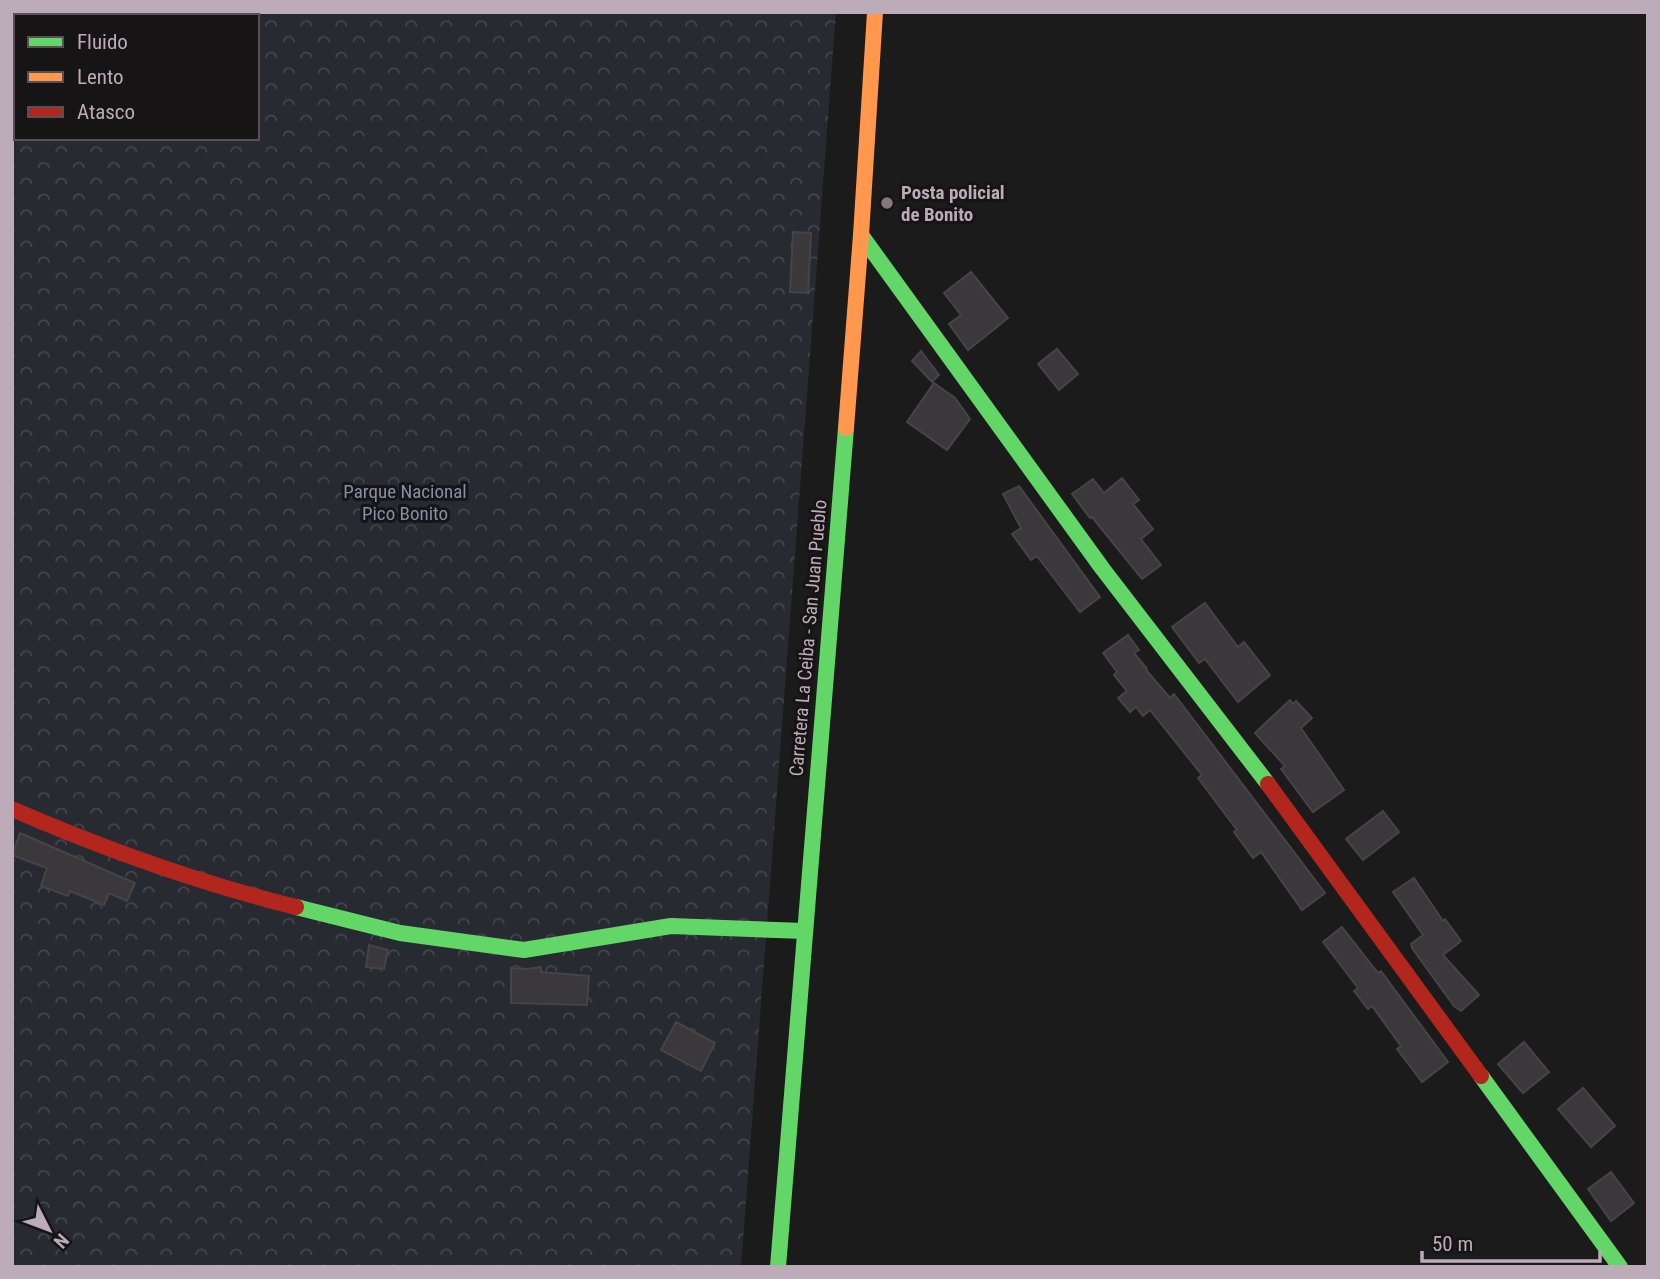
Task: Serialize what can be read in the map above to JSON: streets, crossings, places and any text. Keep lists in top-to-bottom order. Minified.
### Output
{"streets":{"street":["Carretera La Ceiba - San Juan Pueblo"]},"parks":["Parque Nacional Pico Bonito"],"places":["Posta policial de Bonito"],"legend":["Fluido","Lento","Atasco"],"scale_bar":"50 m","north":"bottom right"}
